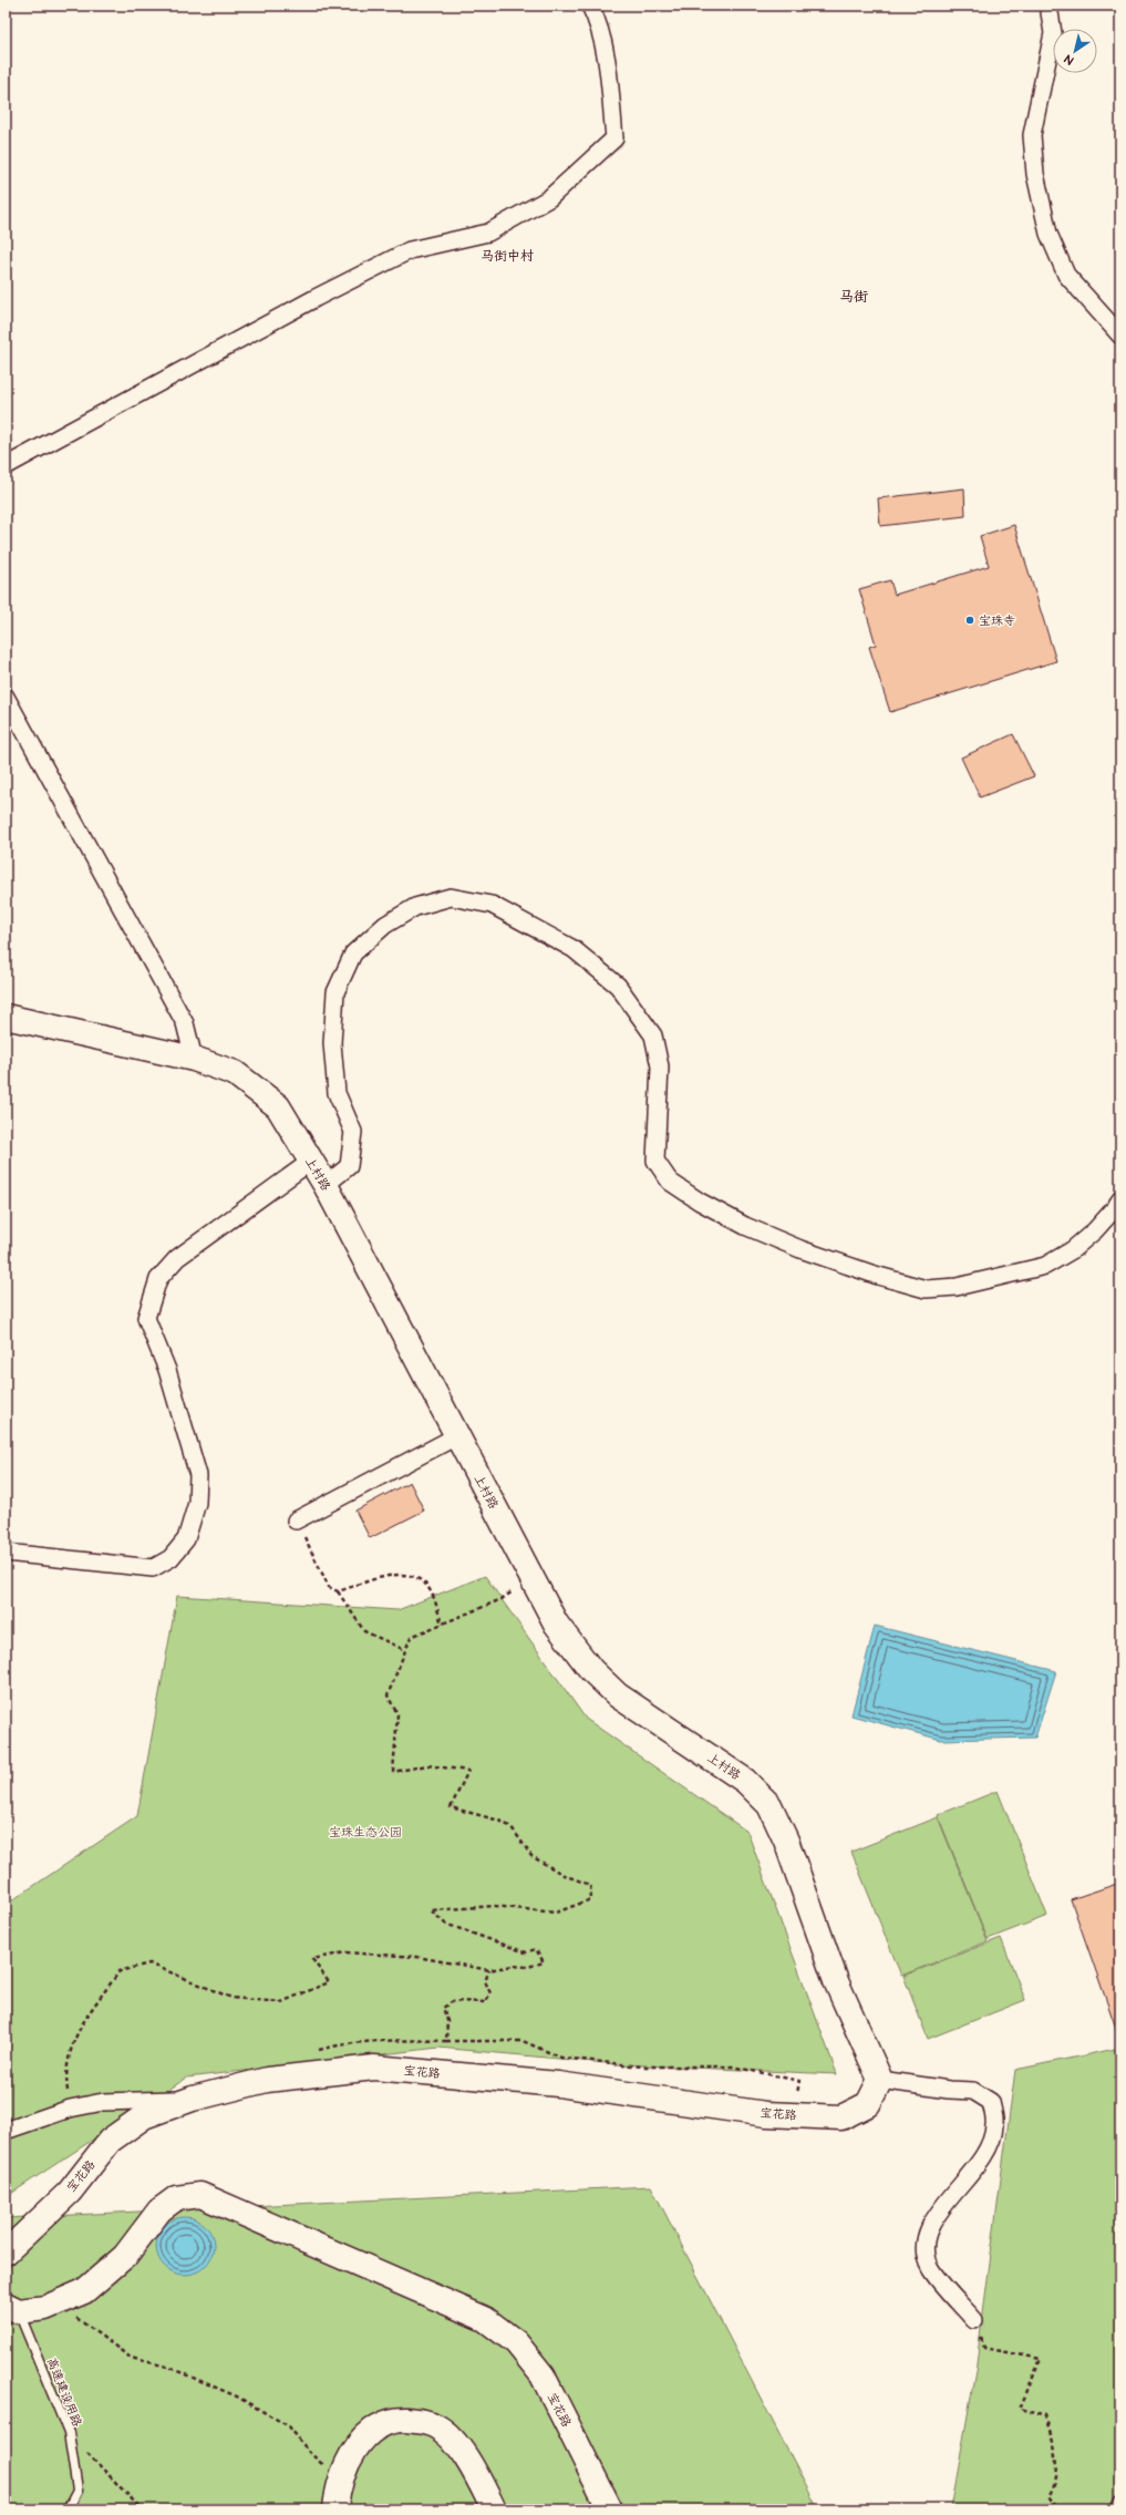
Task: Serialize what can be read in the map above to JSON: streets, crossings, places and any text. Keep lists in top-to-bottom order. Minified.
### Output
{"streets":{"main road":["上村路","宝花路"],"lane":["高速建设用路"]},"crossings":[["上村路","宝花路"],["宝花路","高速建设用路"]],"districts":["马街中村","马街"],"parks":["宝珠生态公园"],"places":["宝珠寺"],"north":"bottom left"}
